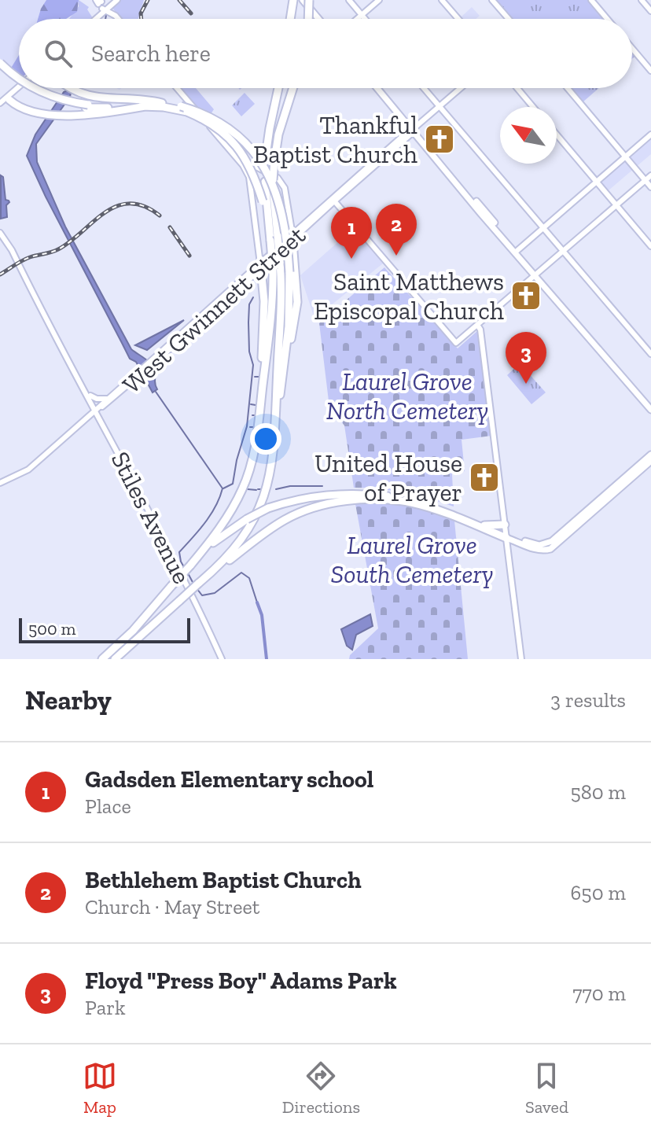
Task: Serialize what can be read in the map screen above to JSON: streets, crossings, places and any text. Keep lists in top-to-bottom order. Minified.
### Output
{"streets":{"main road":["West Gwinnett Street","Stiles Avenue"]},"crossings":[["West Gwinnett Street","Stiles Avenue"]],"parks":["Laurel Grove North Cemetery","Laurel Grove South Cemetery"],"places":{"church":["Thankful Baptist Church","Saint Matthews Episcopal Church","United House of Prayer"]},"scale_bar":"500 m","north":"top left","page":{"search":"Search here","pins":["2","1","3"],"scale":"500 m","heading":["Nearby","3 results"],"list":[{"mark":"1","name":"Gadsden Elementary school","note":"Place","value":"580 m"},{"mark":"2","name":"Bethlehem Baptist Church","note":"Church · May Street","value":"650 m"},{"mark":"3","name":"Floyd \"Press Boy\" Adams Park","note":"Park","value":"770 m"}],"nav":["Map","Directions","Saved"]}}
